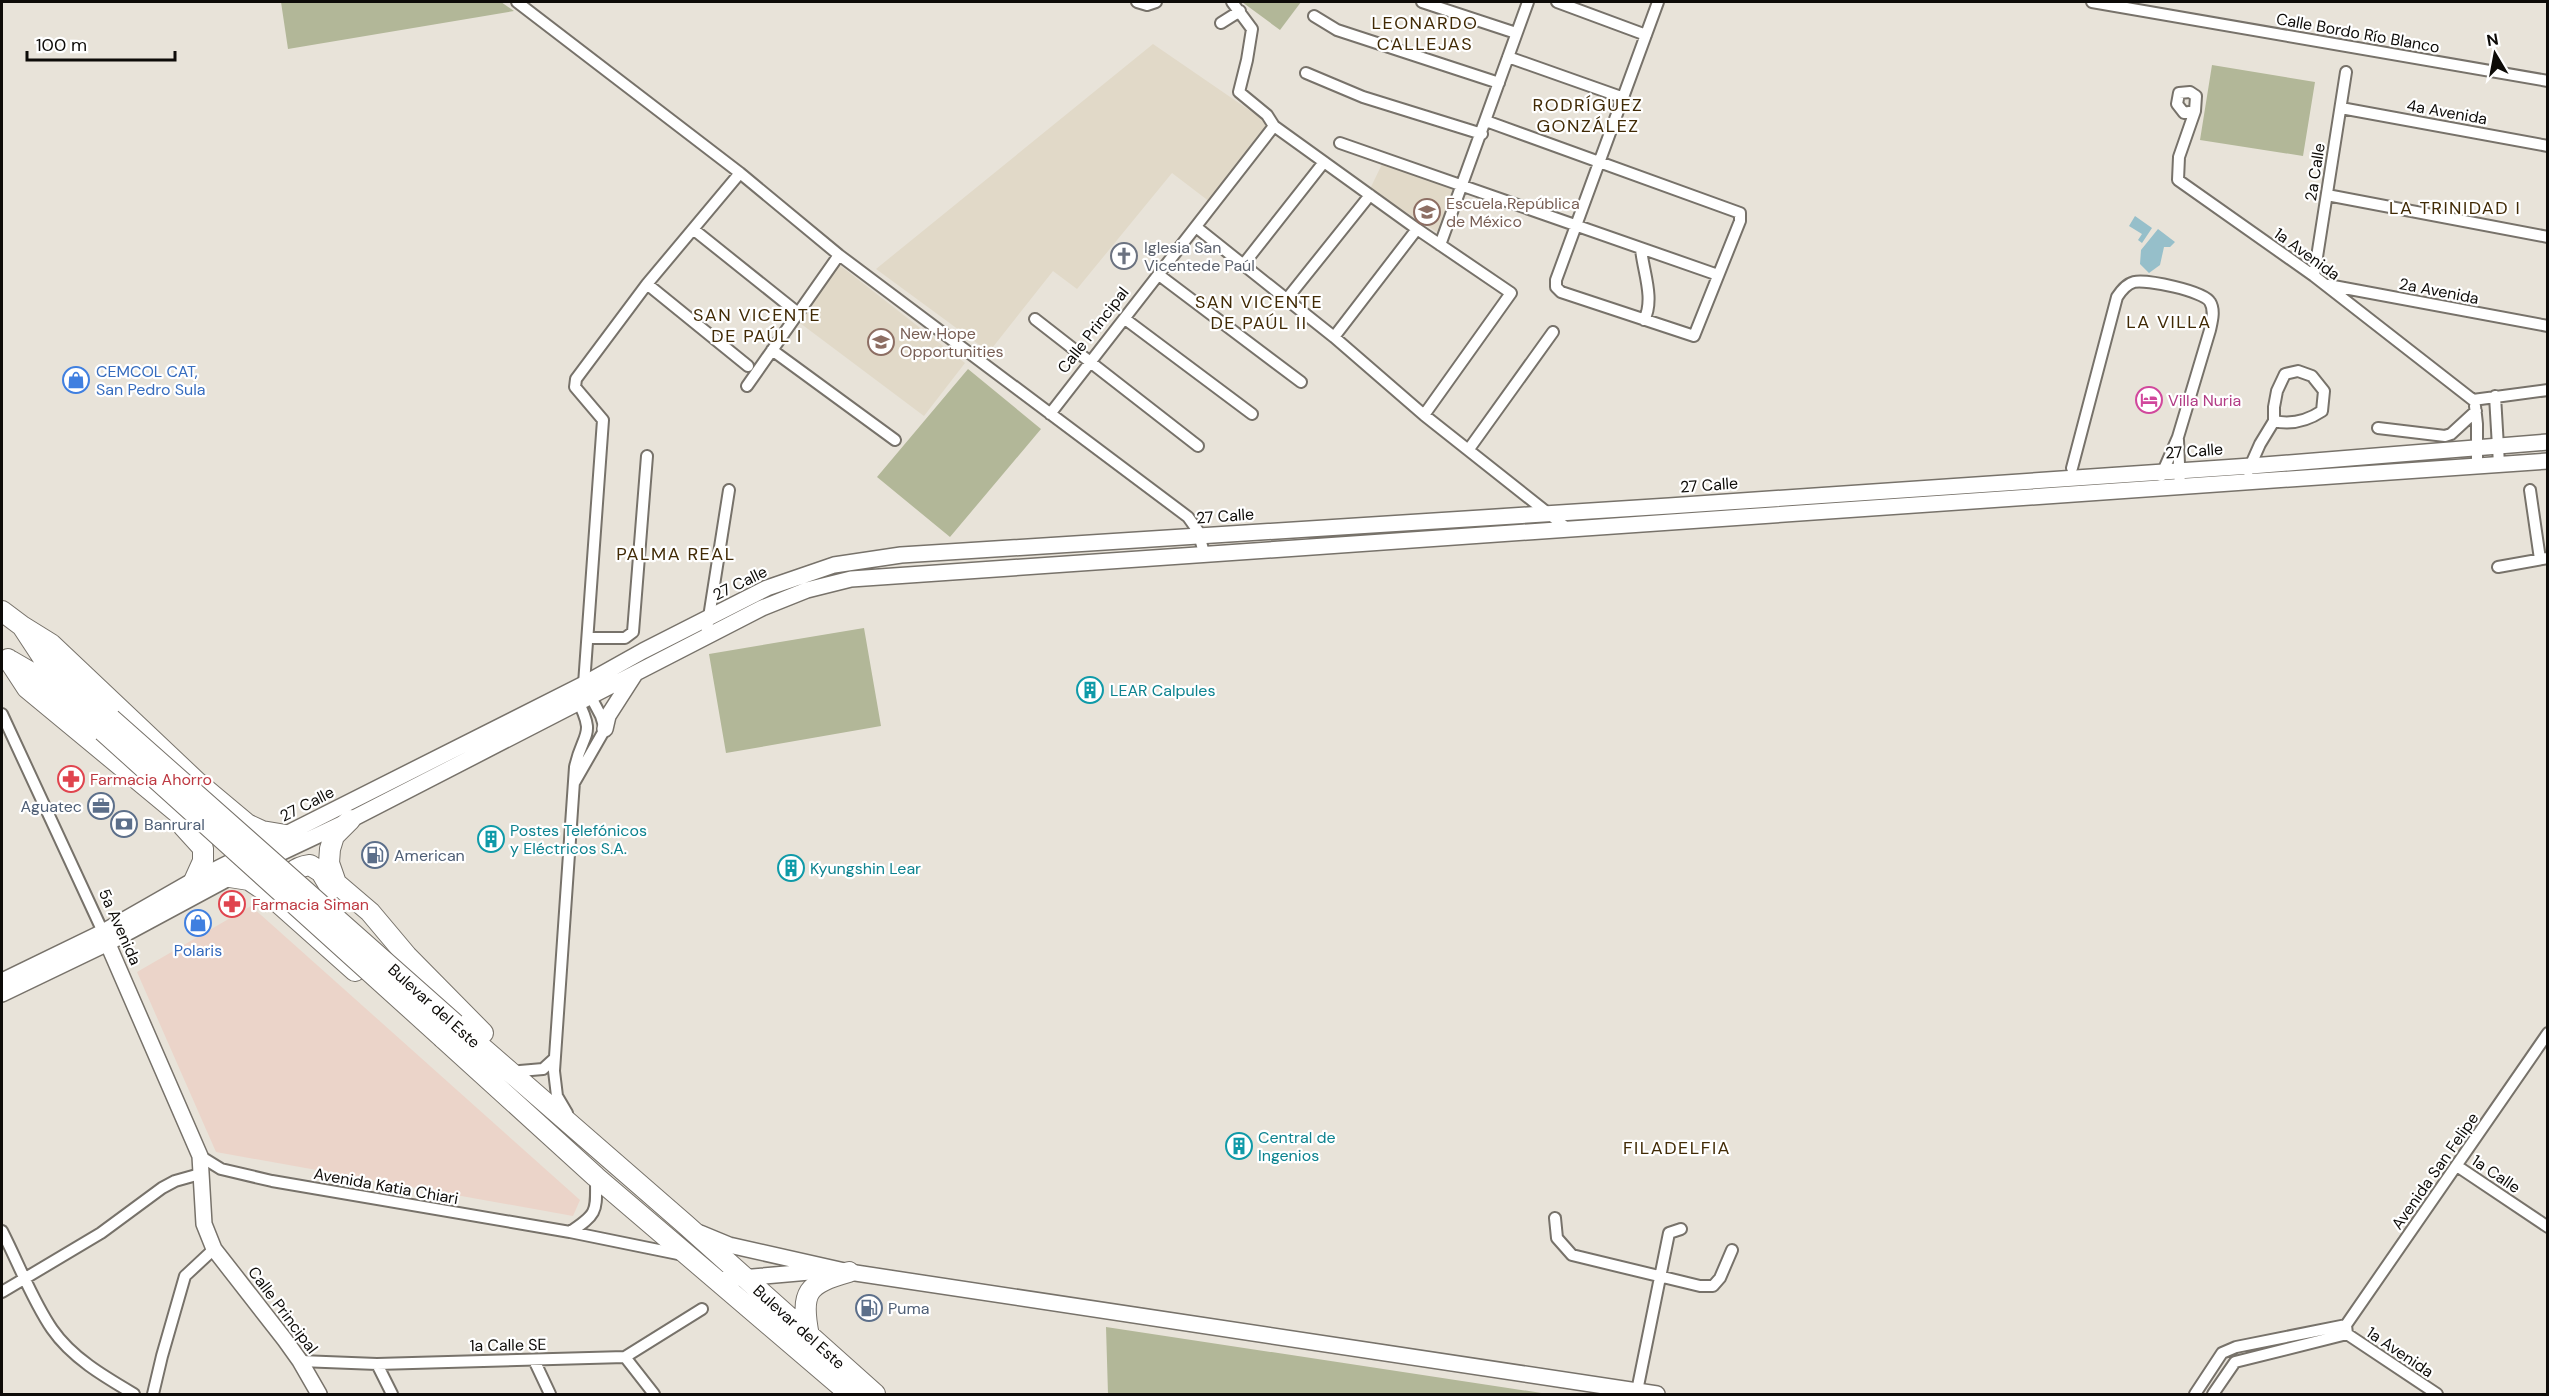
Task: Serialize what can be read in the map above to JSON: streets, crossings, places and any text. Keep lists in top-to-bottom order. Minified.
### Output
{"streets":{"highway":["Bulevar del Este"],"street":["Calle Bordo Río Blanco","4a Avenida","2a Calle","1a Avenida","2a Avenida","Calle Principal","27 Calle","5a Avenida","Avenida San Felipe","1a Calle","Avenida Katia Chiari","1a Calle SE"]},"crossings":[["4a Avenida","2a Calle"],["2a Calle","1a Avenida"],["1a Avenida","2a Avenida"],["1a Avenida","Avenida San Felipe"],["Calle Principal","5a Avenida"],["Calle Principal","Avenida Katia Chiari"],["Calle Principal","1a Calle SE"],["27 Calle","5a Avenida"],["5a Avenida","Avenida Katia Chiari"],["Bulevar del Este","Avenida Katia Chiari"],["Avenida San Felipe","1a Calle"]],"districts":["LEONARDO CALLEJAS","RODRÍGUEZ GONZÁLEZ","LA TRINIDAD I","SAN VICENTE DE PAÚL II","SAN VICENTE DE PAÚL I","LA VILLA","PALMA REAL","FILADELFIA"],"places":{"school or university":["Escuela República de México","New Hope Opportunities"],"church":["Iglesia San Vicentede Paúl"],"shop":["CEMCOL CAT, San Pedro Sula","Polaris"],"hotel":["Villa Nuria"],"building":["LEAR Calpules","Postes Telefónicos y Eléctricos S.A.","Kyungshin Lear","Central de Ingenios"],"pharmacy":["Farmacia Ahorro","Farmacia Siman"],"office":["Aguatec"],"bank":["Banrural"],"fuel station":["American","Puma"]},"scale_bar":"100 m","north":"top"}
